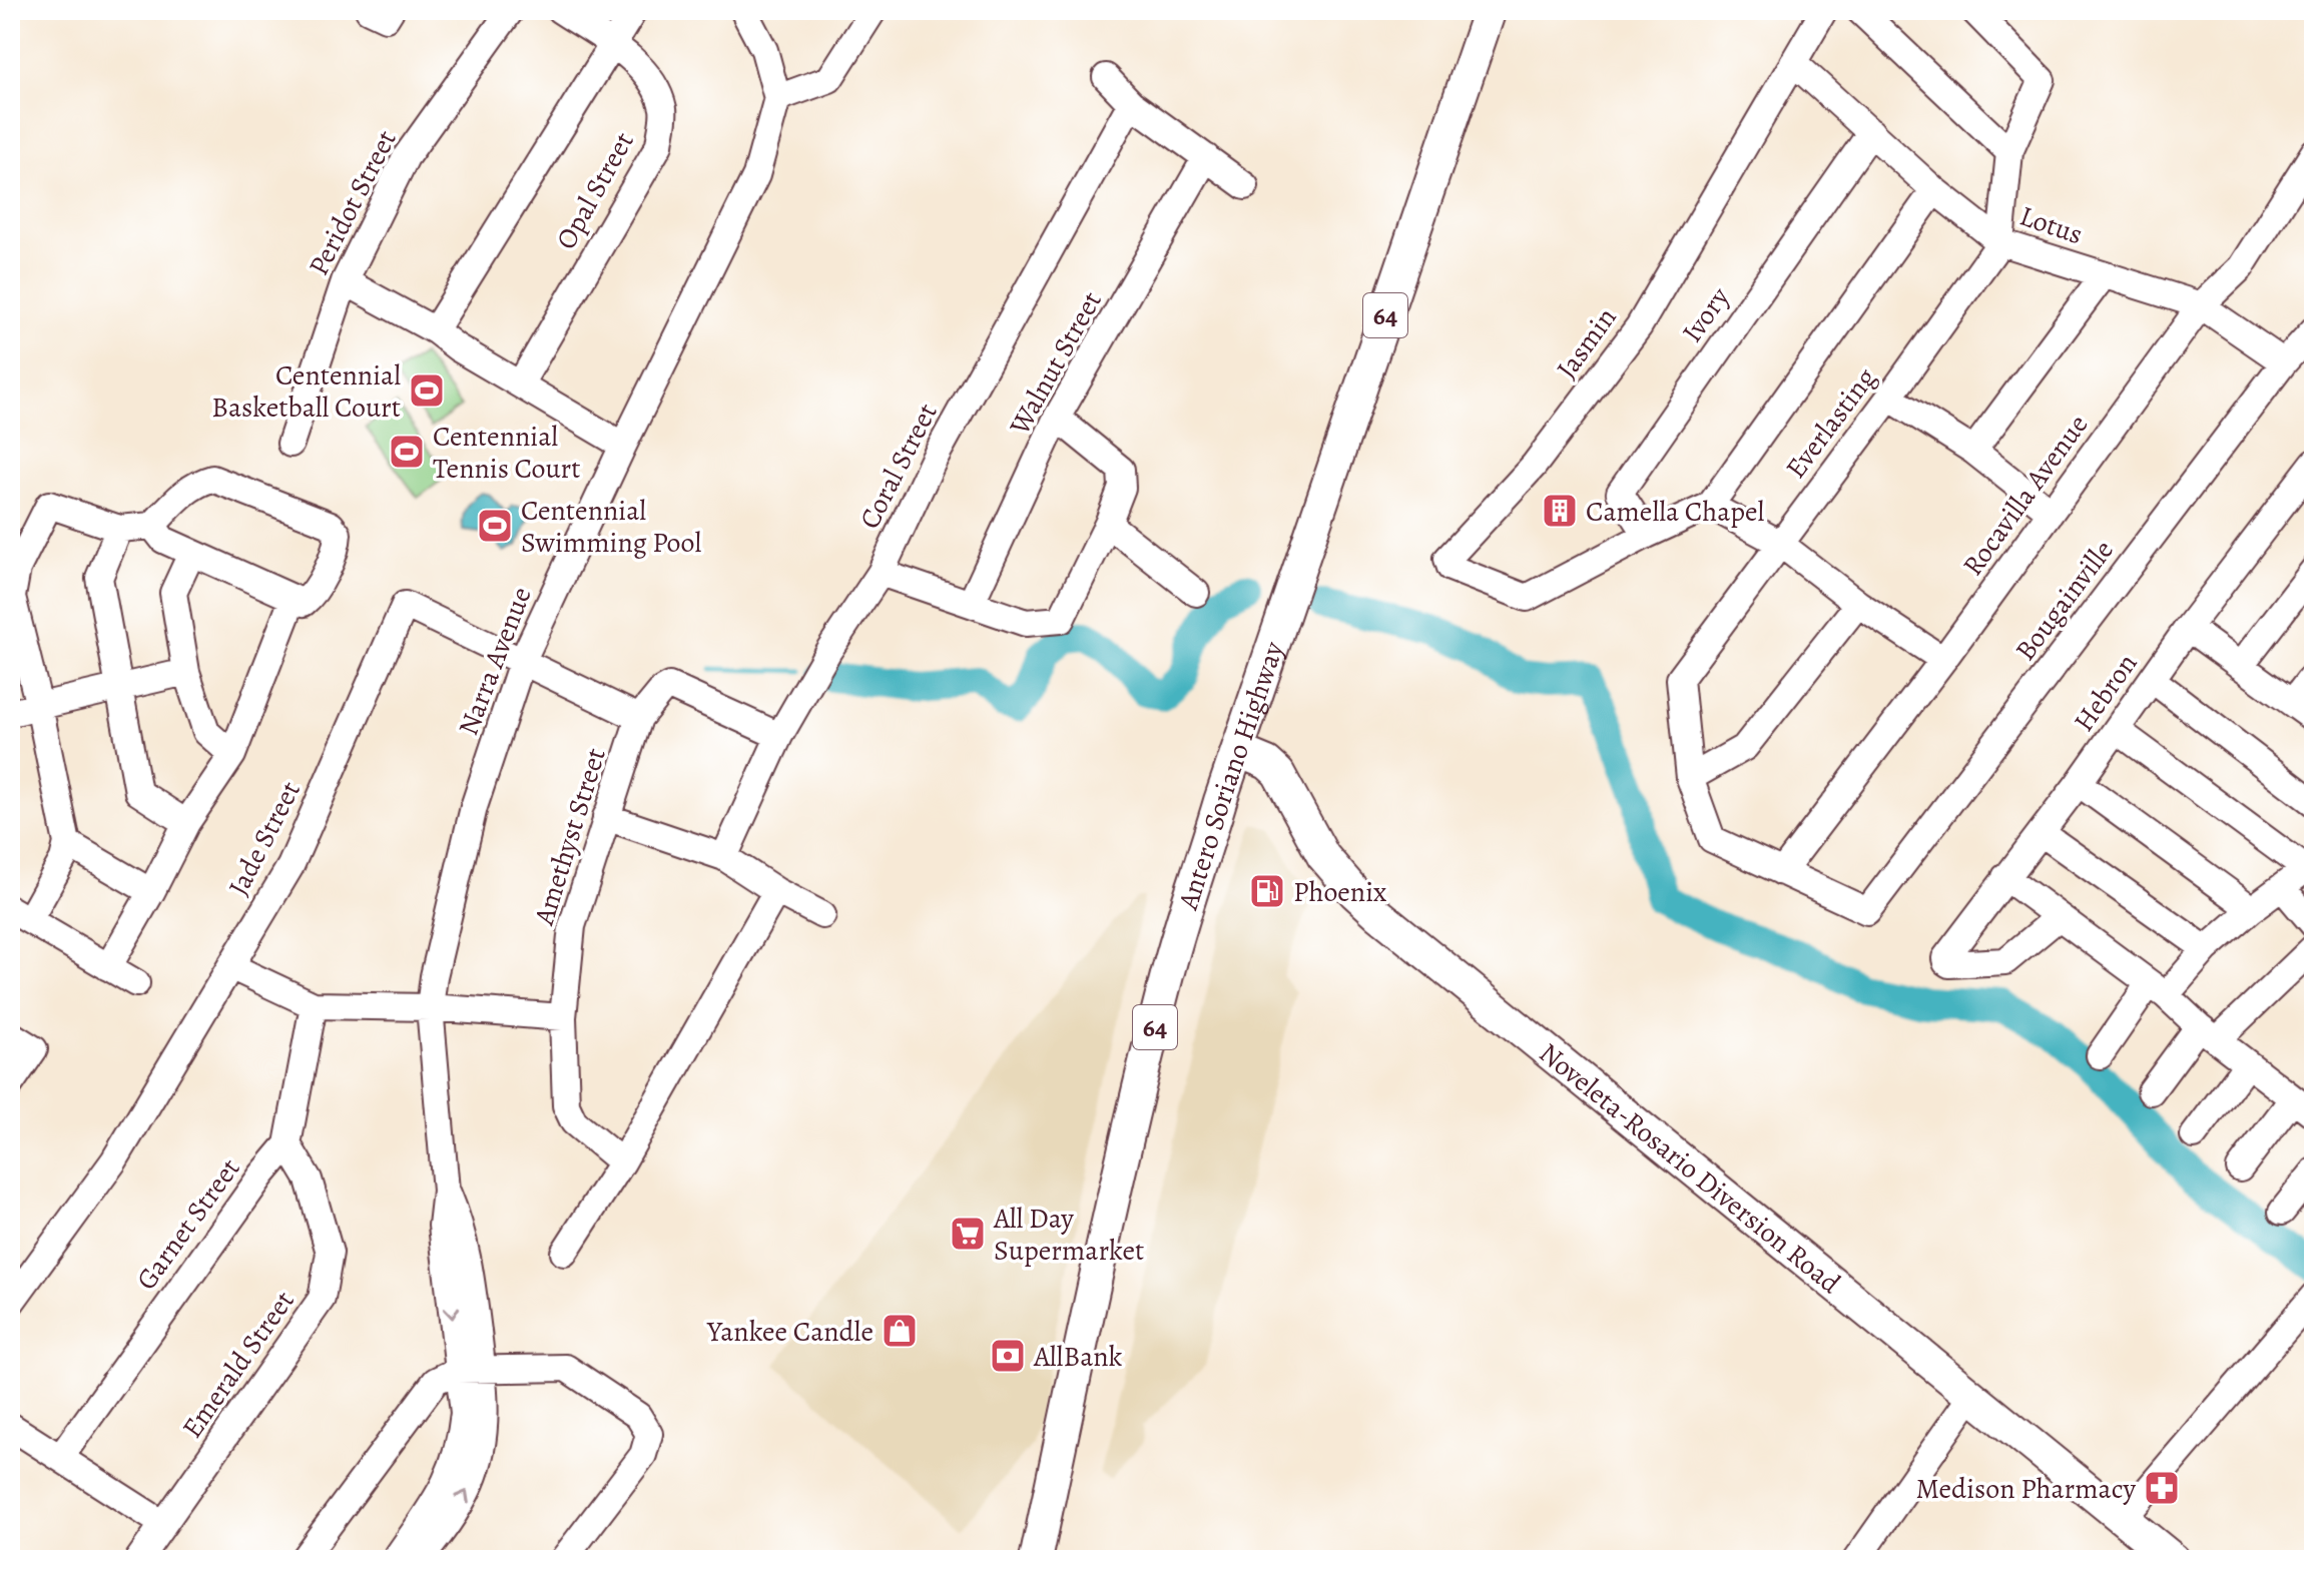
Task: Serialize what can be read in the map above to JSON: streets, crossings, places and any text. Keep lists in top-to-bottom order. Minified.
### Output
{"streets":{"main road":["64","Antero Soriano Highway","Noveleta-Rosario Diversion Road"],"street":["Opal Street","Peridot Street","Lotus","Ivory","Jasmin","Walnut Street","Everlasting","Coral Street","Rocavilla Avenue","Bougainville","Narra Avenue","Hebron","Amethyst Street","Jade Street","Garnet Street","Emerald Street"]},"crossings":[["Lotus","Ivory"],["Lotus","Jasmin"],["Lotus","Everlasting"],["Lotus","Rocavilla Avenue"],["Lotus","Bougainville"],["Ivory","Jasmin"],["Everlasting","Rocavilla Avenue"],["Everlasting","Bougainville"],["Coral Street","Amethyst Street"],["Narra Avenue","Jade Street"],["Antero Soriano Highway","Noveleta-Rosario Diversion Road"],["Amethyst Street","Jade Street"],["Garnet Street","Emerald Street"]],"places":{"sports":["Centennial Basketball Court","Centennial Tennis Court","Centennial Swimming Pool"],"building":["Camella Chapel"],"fuel station":["Phoenix"],"supermarket":["All Day Supermarket"],"shop":["Yankee Candle"],"bank":["AllBank"],"pharmacy":["Medison Pharmacy"]}}
